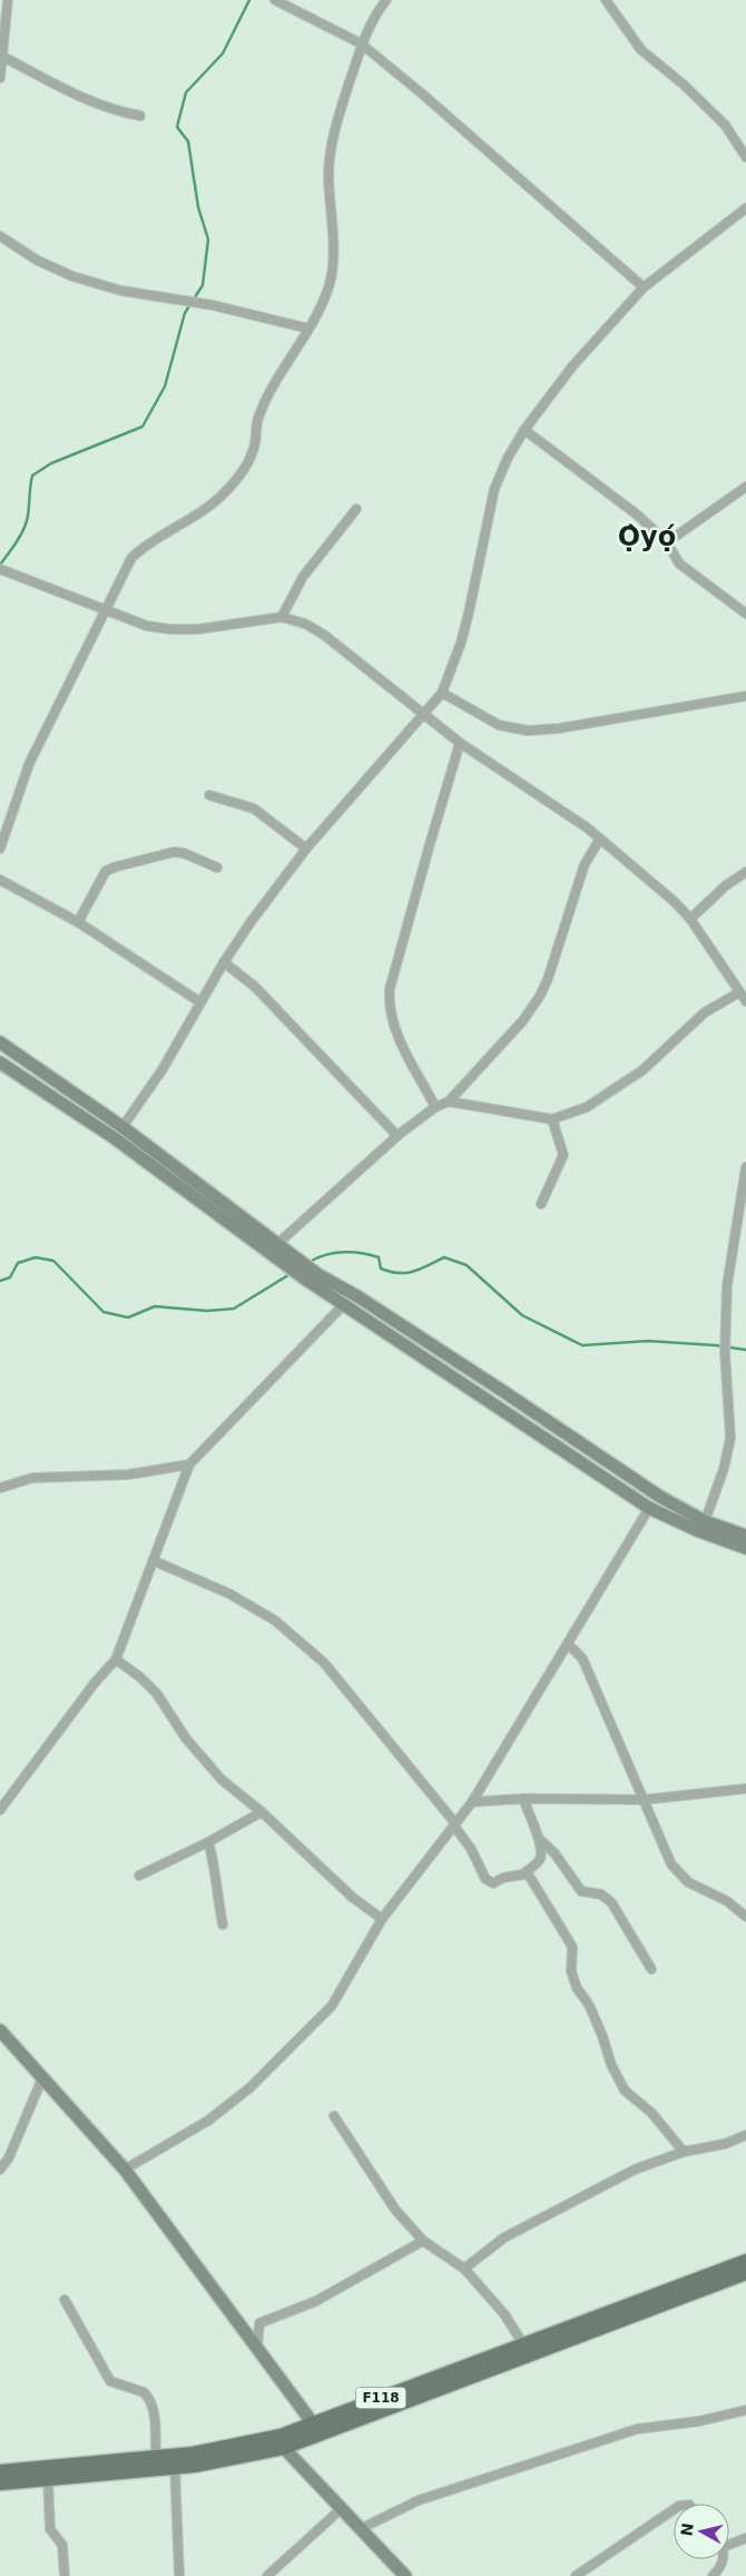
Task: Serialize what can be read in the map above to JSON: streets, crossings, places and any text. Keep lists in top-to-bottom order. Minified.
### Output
{"streets":{"main road":["F118"]},"districts":["Ọ̀yọ́"],"north":"left"}
